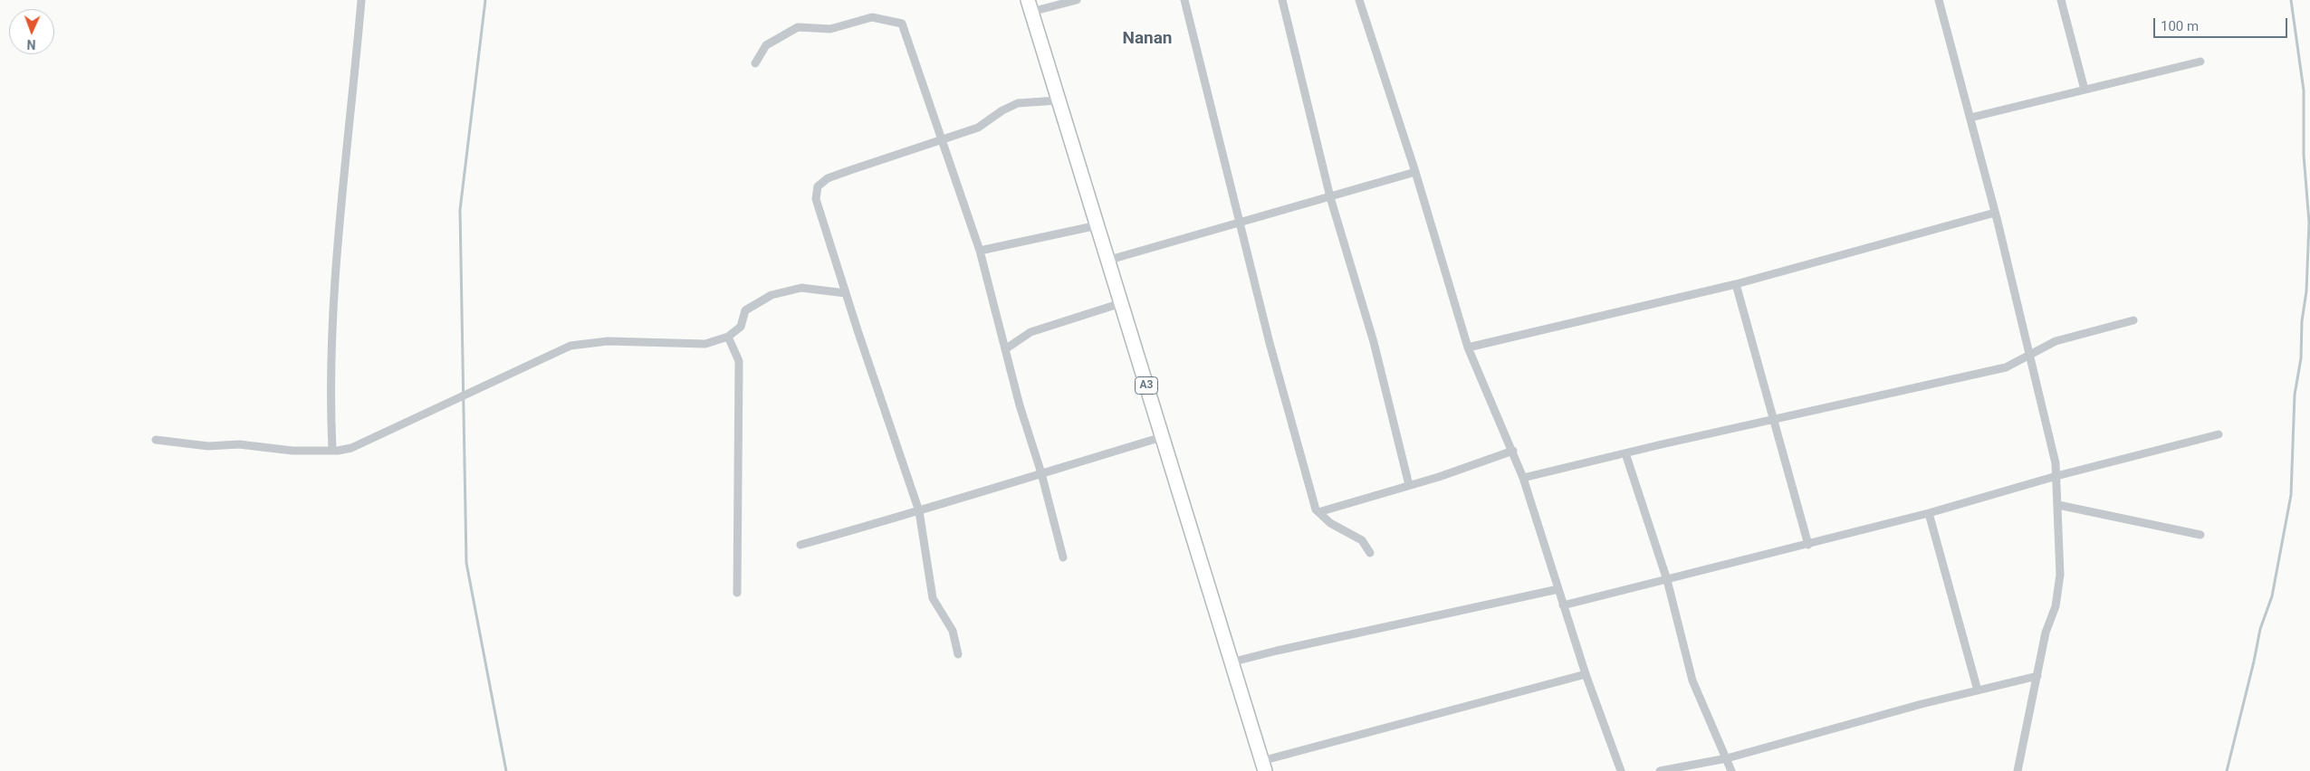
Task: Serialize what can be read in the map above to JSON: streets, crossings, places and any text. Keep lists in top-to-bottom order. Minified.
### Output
{"streets":{"highway":["A3"]},"districts":["Nanan"],"scale_bar":"100 m","north":"bottom"}
